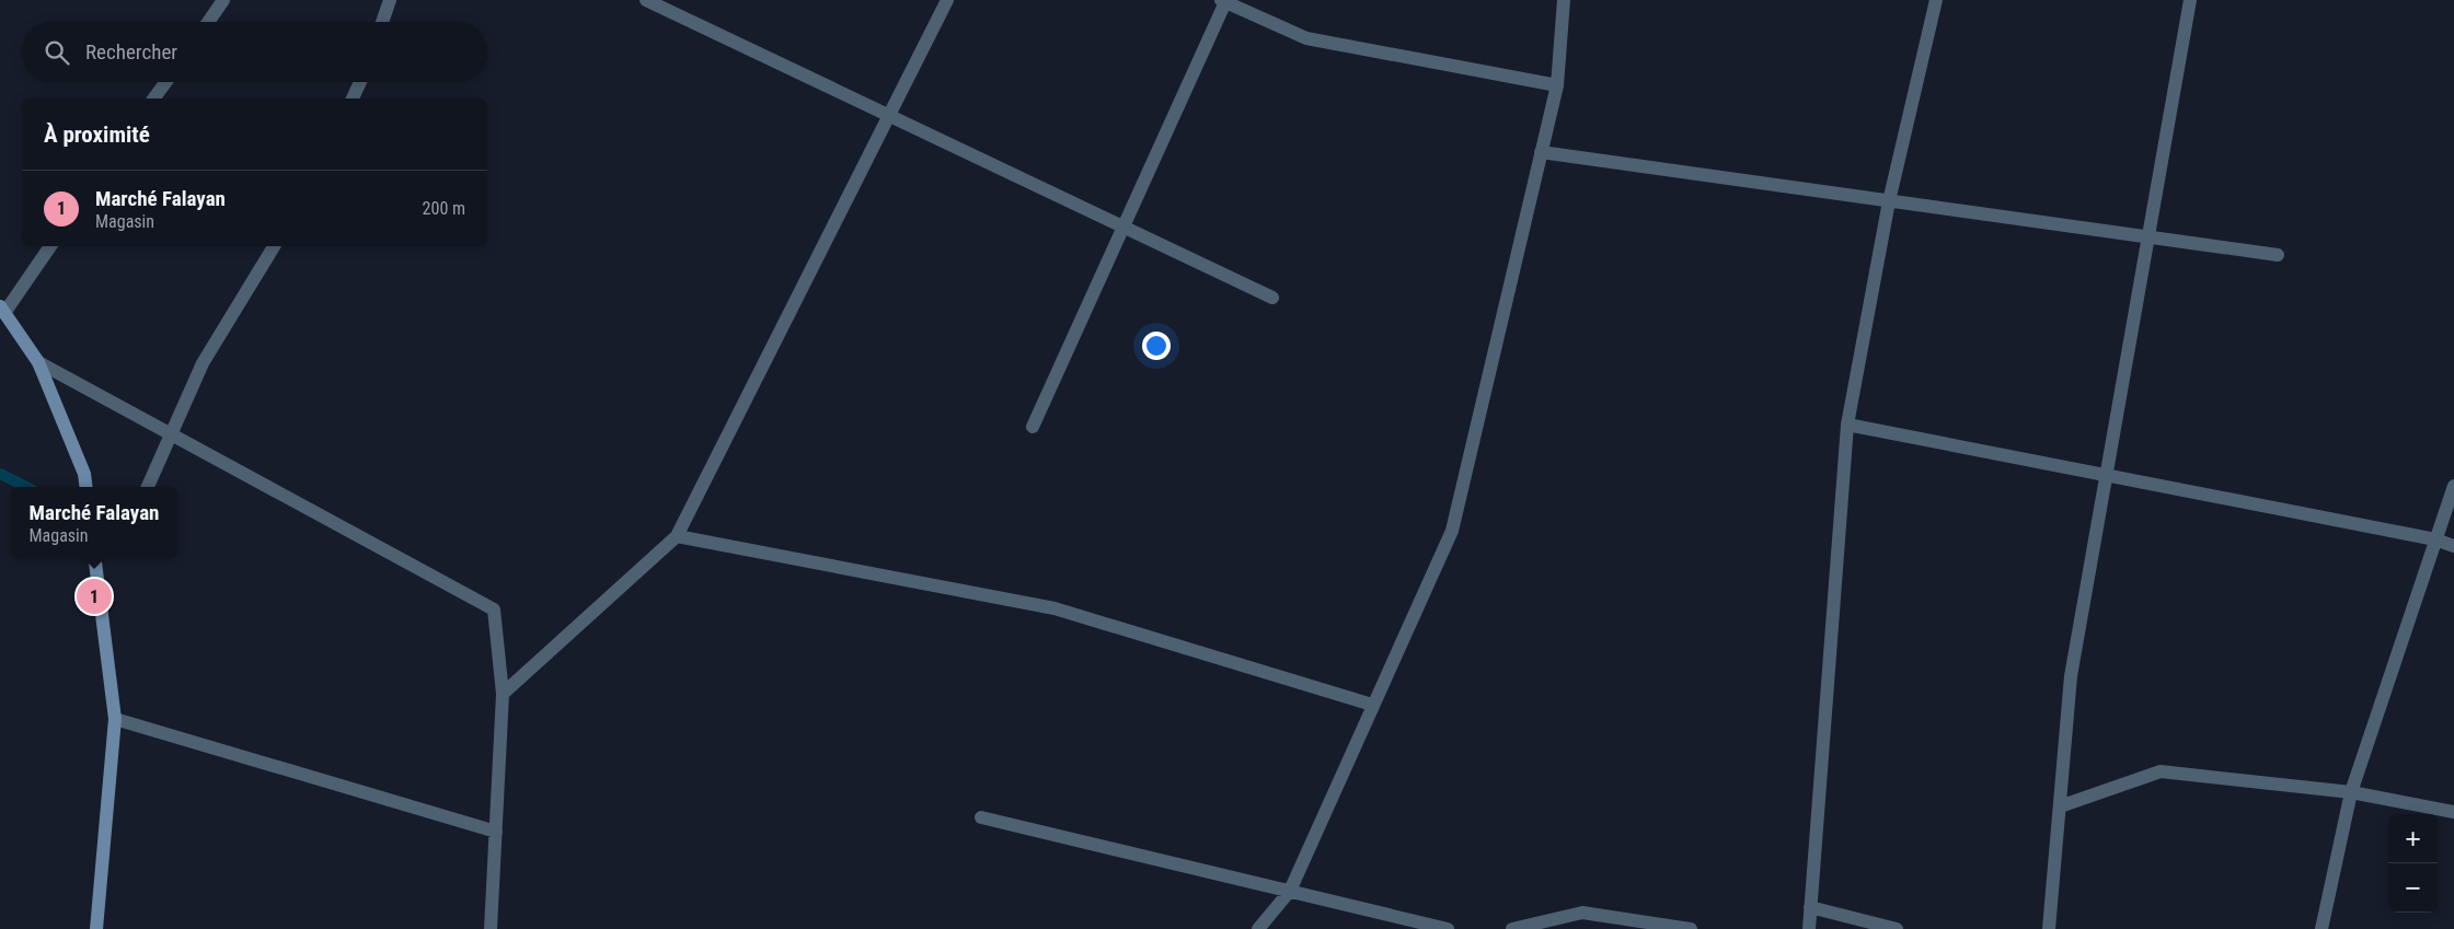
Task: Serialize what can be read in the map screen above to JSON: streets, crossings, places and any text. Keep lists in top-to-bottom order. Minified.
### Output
{"page":{"search":"Rechercher","heading":"À proximité","list":[{"mark":"1","name":"Marché Falayan","note":"Magasin","value":"200 m"}],"popup":["Marché Falayan","Magasin"],"pins":"1","map_buttons":["+","−"]}}
